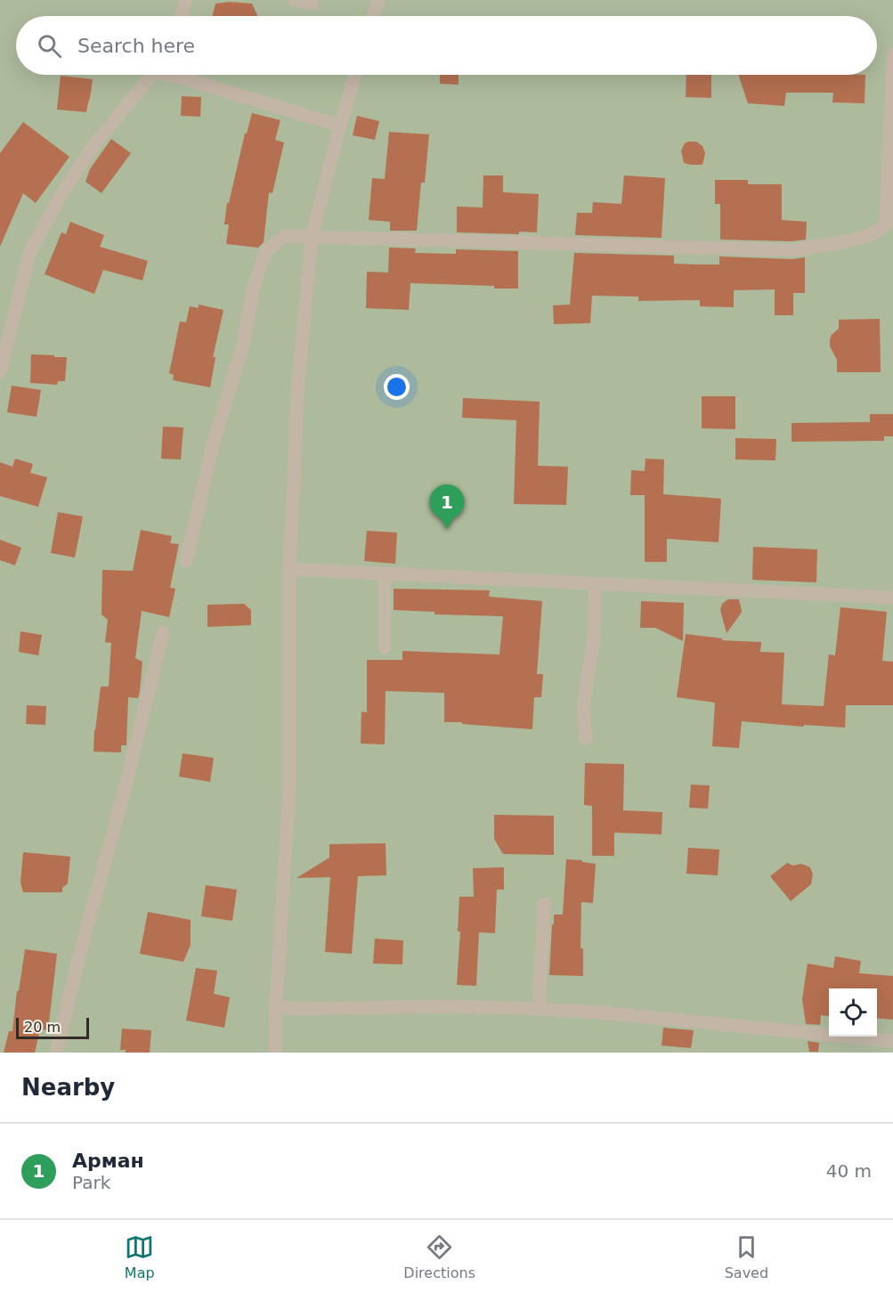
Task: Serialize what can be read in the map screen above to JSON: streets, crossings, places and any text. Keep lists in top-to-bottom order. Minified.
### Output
{"scale_bar":"20 m","page":{"search":"Search here","pins":"1","scale":"20 m","heading":"Nearby","list":[{"mark":"1","name":"Арман","note":"Park","value":"40 m"}],"nav":["Map","Directions","Saved"]}}
